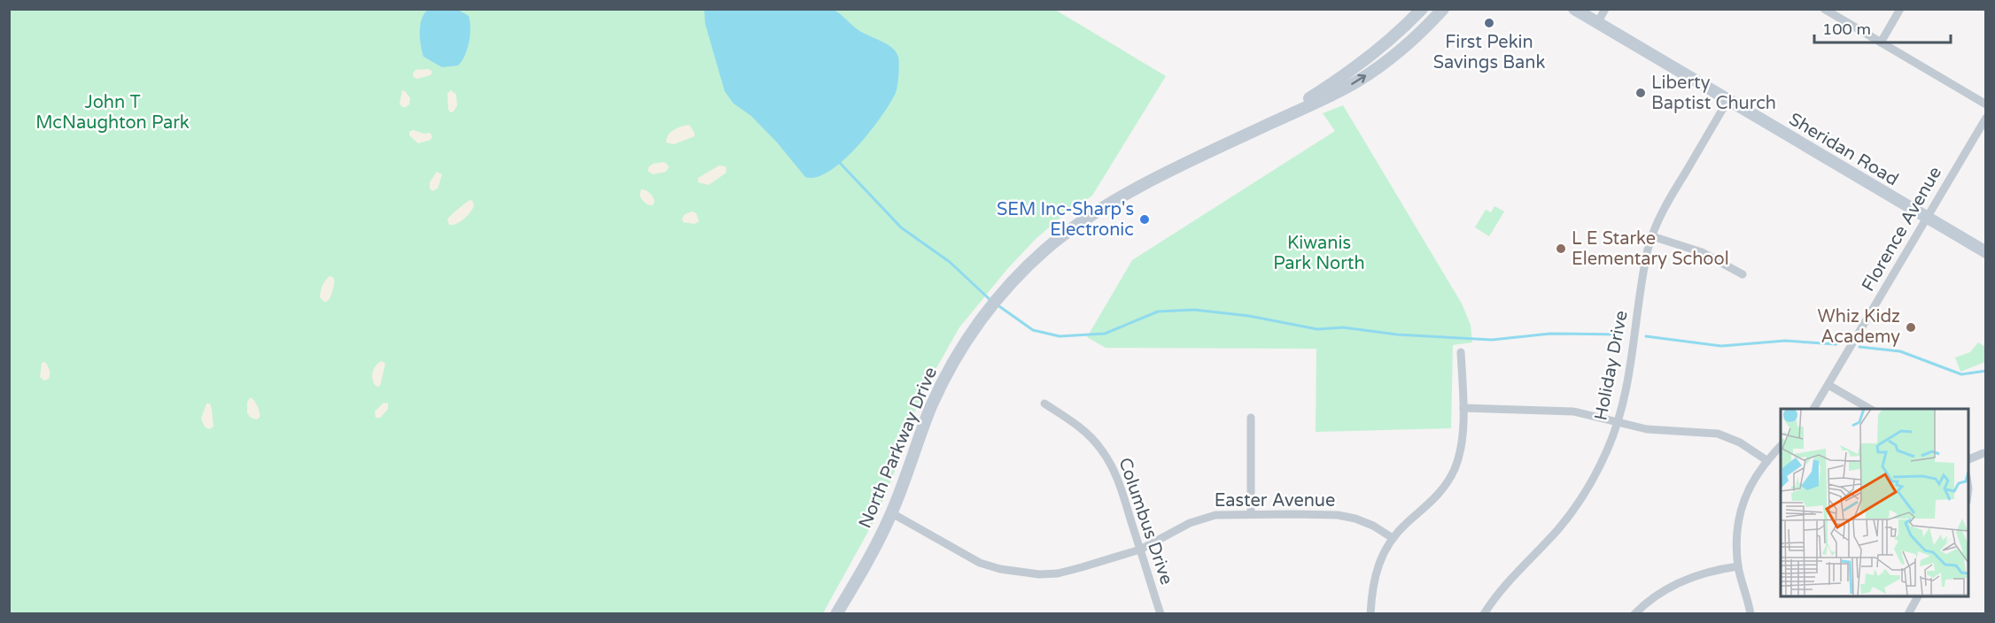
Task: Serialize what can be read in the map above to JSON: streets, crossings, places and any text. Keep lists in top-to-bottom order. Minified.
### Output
{"streets":{"main road":["Sheridan Road","North Parkway Drive"],"street":["Florence Avenue","Holiday Drive","Easter Avenue","Columbus Drive"]},"crossings":[["Sheridan Road","Florence Avenue"],["Sheridan Road","Holiday Drive"],["North Parkway Drive","Easter Avenue"],["Easter Avenue","Columbus Drive"]],"parks":["John T McNaughton Park","Kiwanis Park North"],"places":["First Pekin Savings Bank","Liberty Baptist Church","SEM Inc-Sharp's Electronic","L E Starke Elementary School","Whiz Kidz Academy"],"scale_bar":"100 m"}
